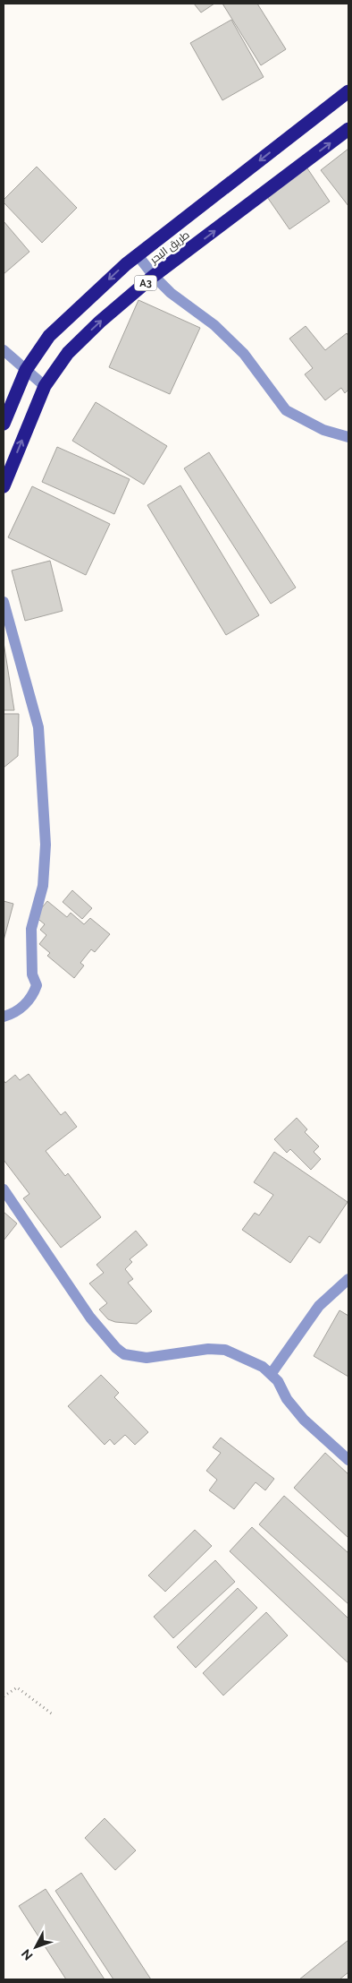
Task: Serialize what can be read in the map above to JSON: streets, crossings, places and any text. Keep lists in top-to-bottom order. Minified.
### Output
{"streets":{"highway":["طريق البحر","A3"]},"north":"bottom left"}
